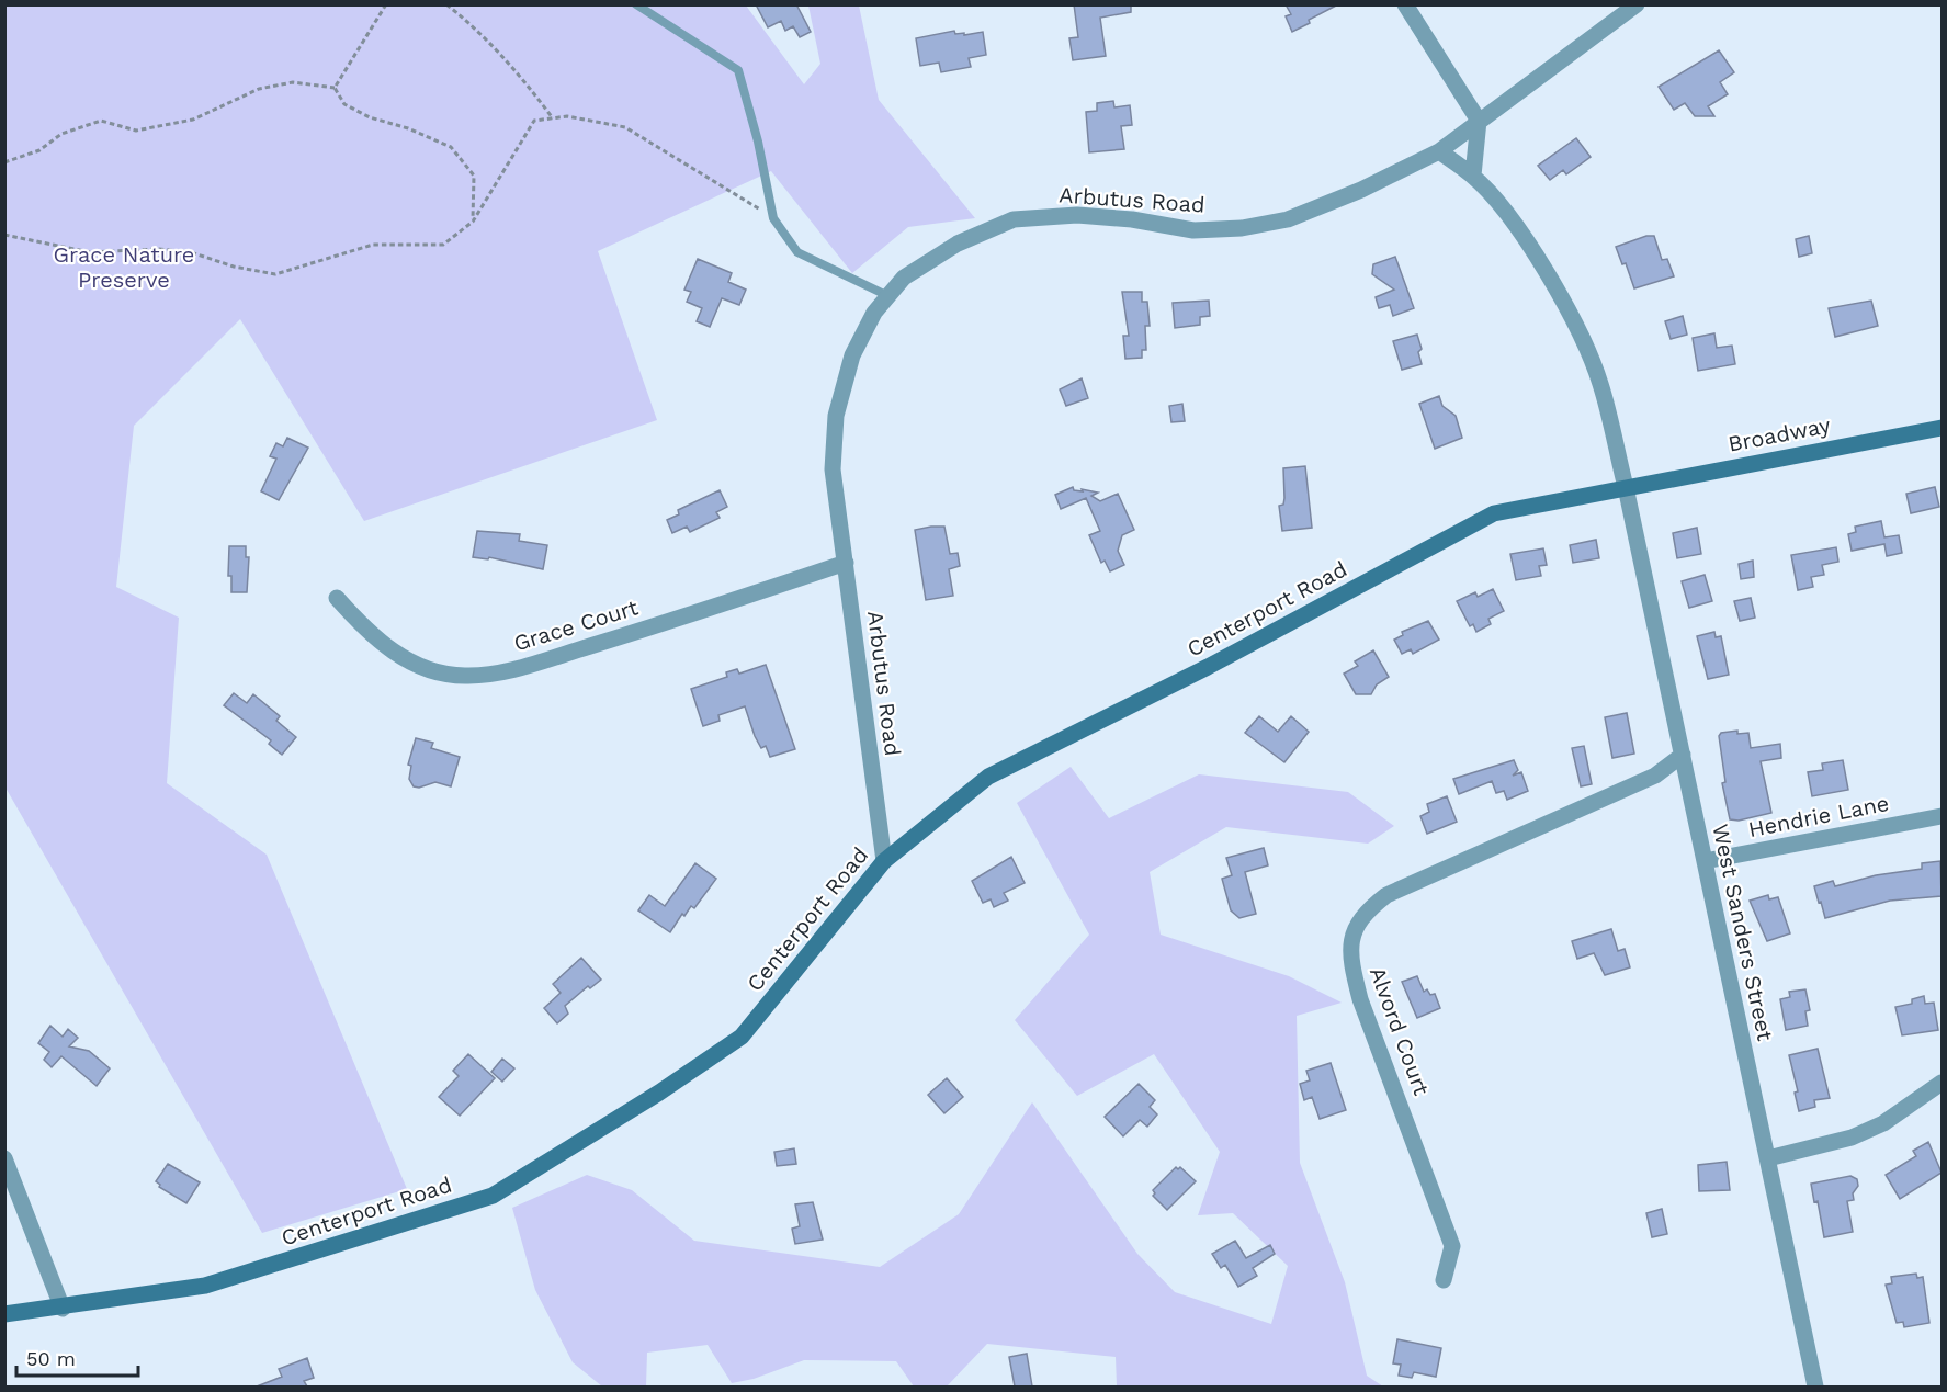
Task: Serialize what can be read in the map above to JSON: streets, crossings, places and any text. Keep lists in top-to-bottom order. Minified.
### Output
{"streets":{"main road":["Broadway","Centerport Road"],"street":["Arbutus Road","Grace Court","Hendrie Lane","West Sanders Street","Alvord Court"]},"crossings":[["Arbutus Road","Centerport Road"],["Arbutus Road","Grace Court"],["Arbutus Road","West Sanders Street"],["Broadway","Centerport Road"],["Broadway","West Sanders Street"],["Centerport Road","West Sanders Street"],["Hendrie Lane","West Sanders Street"],["West Sanders Street","Alvord Court"]],"parks":["Grace Nature Preserve"],"scale_bar":"50 m"}
